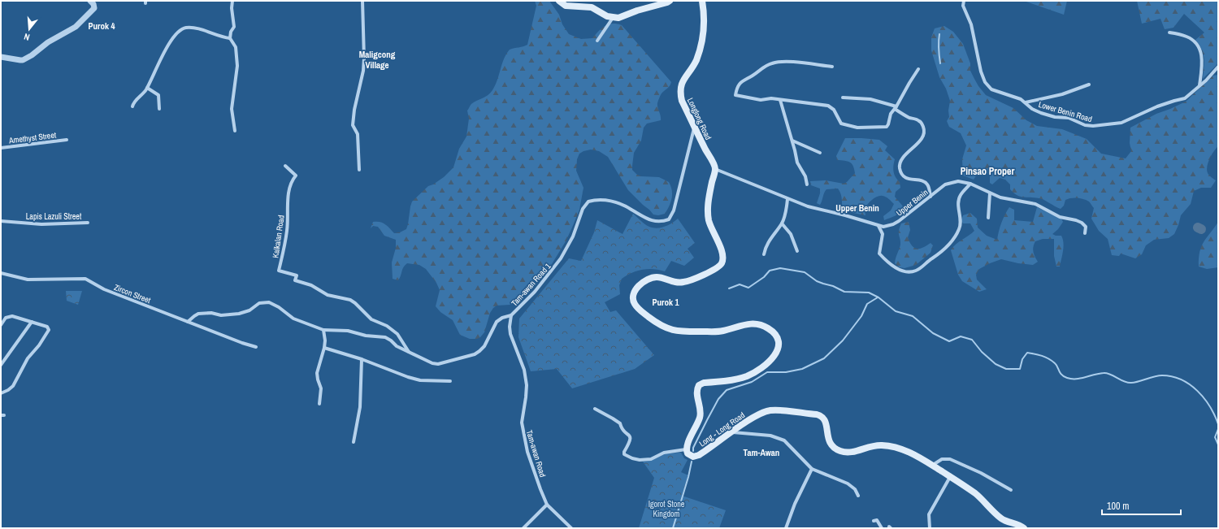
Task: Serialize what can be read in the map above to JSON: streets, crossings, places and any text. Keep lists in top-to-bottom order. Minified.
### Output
{"streets":{"main road":["Longlong Road","Long - Long Road"],"street":["Lower Benin Road","Amethyst Street","Upper Benin","Lapis Lazuli Street","Kalkalan Road","Tam-awan Road 1","Zircon Street","Tam-awan Road"]},"crossings":[["Longlong Road","Upper Benin"],["Longlong Road","Tam-awan Road 1"],["Longlong Road","Long - Long Road"],["Upper Benin","Long - Long Road"],["Kalkalan Road","Tam-awan Road 1"],["Tam-awan Road 1","Zircon Street"],["Tam-awan Road 1","Tam-awan Road"]],"districts":["Purok 4","Maligcong Village","Pinsao Proper","Upper Benin","Purok 1","Tam-Awan"],"parks":["Igorot Stone Kingdom"],"scale_bar":"100 m","north":"bottom"}
